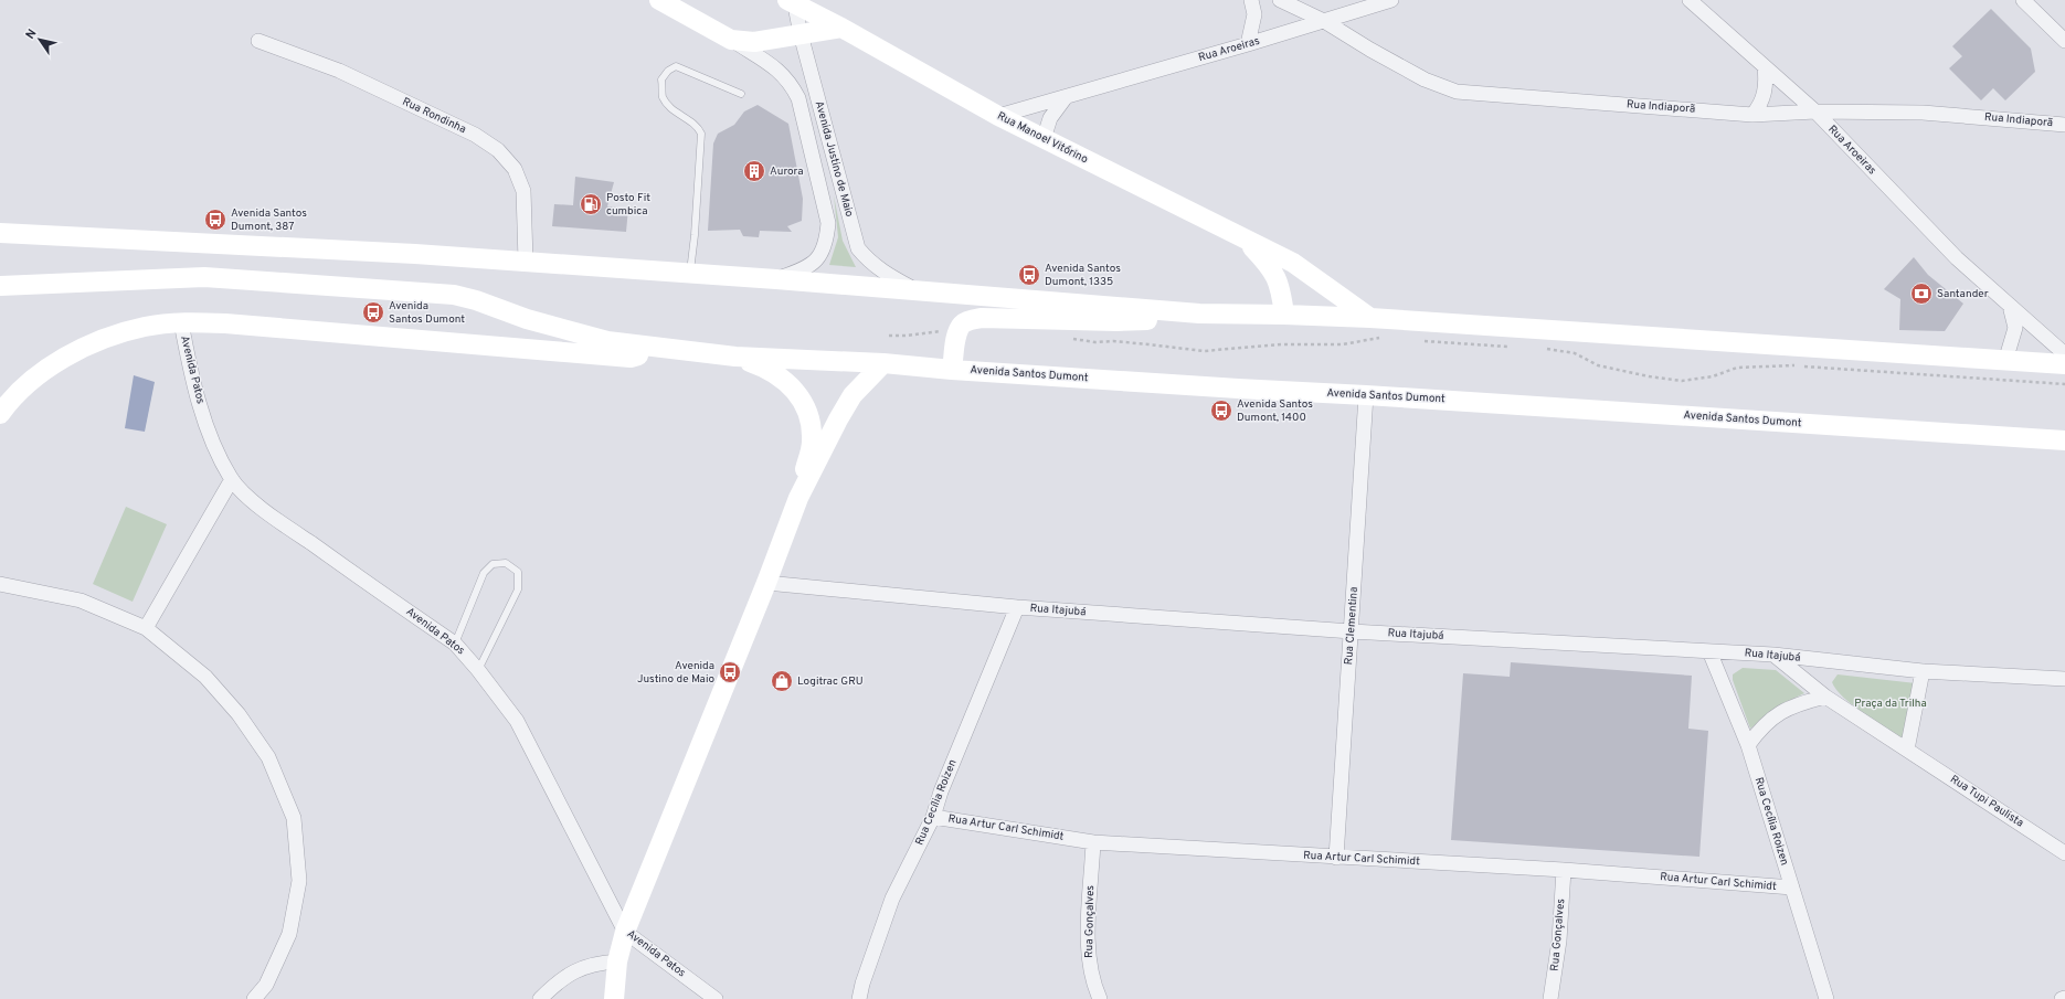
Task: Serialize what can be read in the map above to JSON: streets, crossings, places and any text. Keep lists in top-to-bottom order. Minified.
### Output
{"streets":{"main road":["Rua Manoel Vitórino","Avenida Santos Dumont"],"street":["Rua Aroeiras","Rua Indiaporã","Rua Rondinha","Avenida Justino de Maio","Avenida Patos","Rua Itajubá","Rua Clementina","Rua Tupi Paulista","Rua Cecília Roizen","Rua Artur Carl Schimidt","Rua Gonçalves"]},"crossings":[["Rua Aroeiras","Rua Indiaporã"],["Rua Aroeiras","Rua Manoel Vitórino"],["Rua Manoel Vitórino","Avenida Justino de Maio"],["Avenida Santos Dumont","Rua Clementina"],["Rua Itajubá","Rua Clementina"],["Rua Itajubá","Rua Tupi Paulista"],["Rua Itajubá","Rua Cecília Roizen"],["Rua Clementina","Rua Artur Carl Schimidt"],["Rua Cecília Roizen","Rua Artur Carl Schimidt"],["Rua Artur Carl Schimidt","Rua Gonçalves"]],"parks":["Praça da Trilha"],"places":{"building":["Aurora"],"fuel station":["Posto Fit cumbica"],"bus stop":["Avenida Santos Dumont, 387","Avenida Santos Dumont, 1335","Avenida Santos Dumont","Avenida Santos Dumont, 1400","Avenida Justino de Maio"],"bank":["Santander"],"shop":["Logitrac GRU"]},"north":"top left"}
